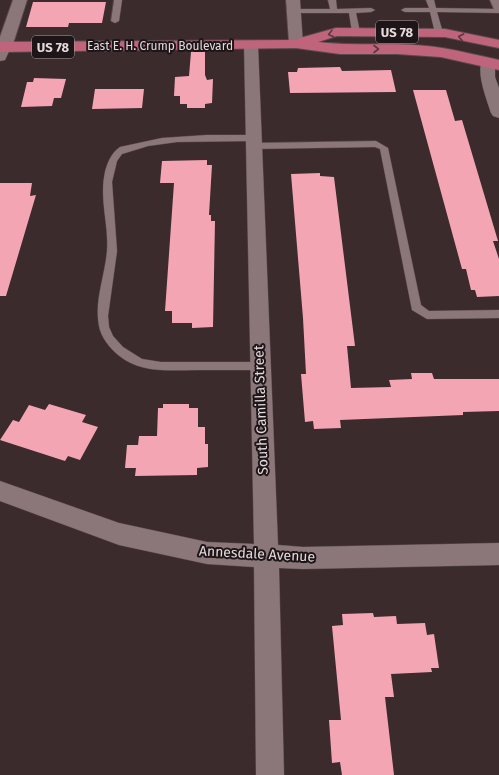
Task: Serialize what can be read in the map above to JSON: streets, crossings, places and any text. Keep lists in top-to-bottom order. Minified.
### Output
{"streets":{"main road":["US 78","East E. H. Crump Boulevard"],"street":["South Camilla Street","Annesdale Avenue"]},"crossings":[["East E. H. Crump Boulevard","South Camilla Street"],["South Camilla Street","Annesdale Avenue"]]}
